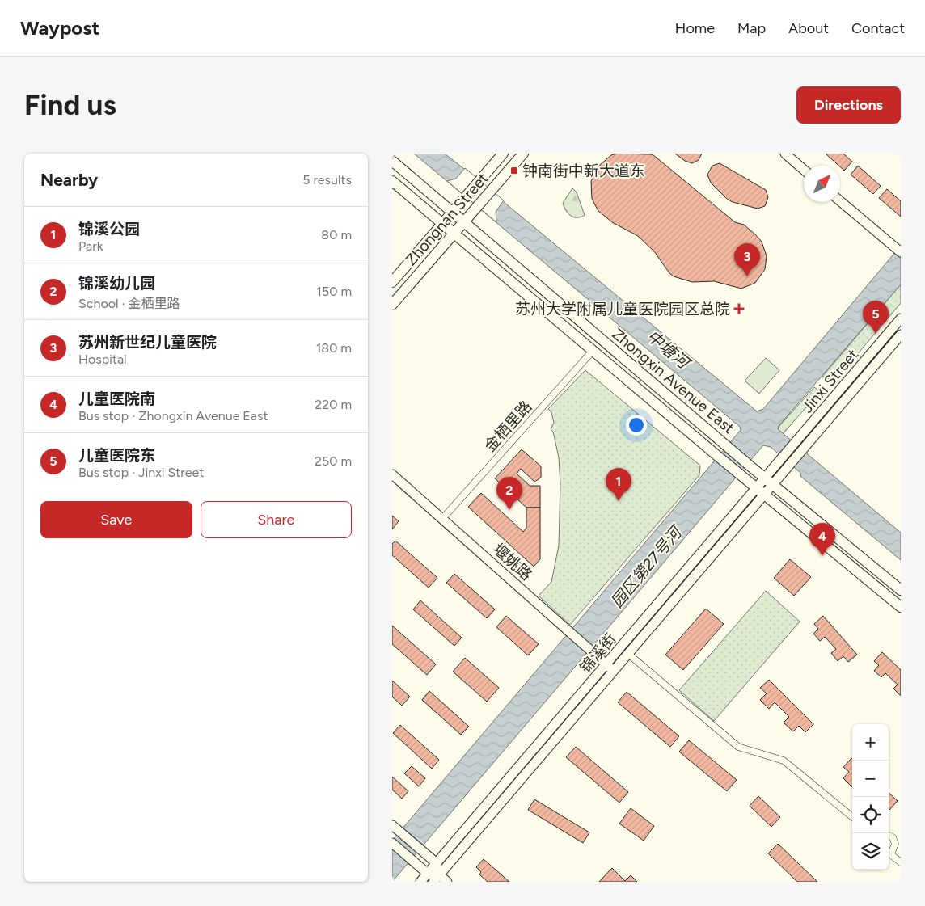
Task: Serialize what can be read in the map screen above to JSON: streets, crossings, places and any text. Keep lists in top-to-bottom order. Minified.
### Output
{"streets":{"main road":["Zhongnan Street","Zhongxin Avenue East","Jinxi Street","堰姚路","锦溪街"],"street":["金栖里路"]},"crossings":[["Zhongnan Street","Zhongxin Avenue East"],["Zhongxin Avenue East","金栖里路"],["Zhongxin Avenue East","锦溪街"],["Jinxi Street","锦溪街"],["金栖里路","堰姚路"],["堰姚路","锦溪街"]],"water":["中塘河","园区第27号河"],"places":{"transit":["钟南街中新大道东"],"health":["苏州大学附属儿童医院园区总院"]},"north":"top right","page":{"header":"Waypost","nav":["Home","Map","About","Contact"],"buttons":["Directions",["Save","Share"]],"title":"Find us","heading":["Nearby","5 results"],"list":[{"mark":"1","name":"锦溪公园","note":"Park","value":"80 m"},{"mark":"2","name":"锦溪幼儿园","note":"School · 金栖里路","value":"150 m"},{"mark":"3","name":"苏州新世纪儿童医院","note":"Hospital","value":"180 m"},{"mark":"4","name":"儿童医院南","note":"Bus stop · Zhongxin Avenue East","value":"220 m"},{"mark":"5","name":"儿童医院东","note":"Bus stop · Jinxi Street","value":"250 m"}],"pins":["3","5","1","2","4"],"map_buttons":["+","−"]}}
